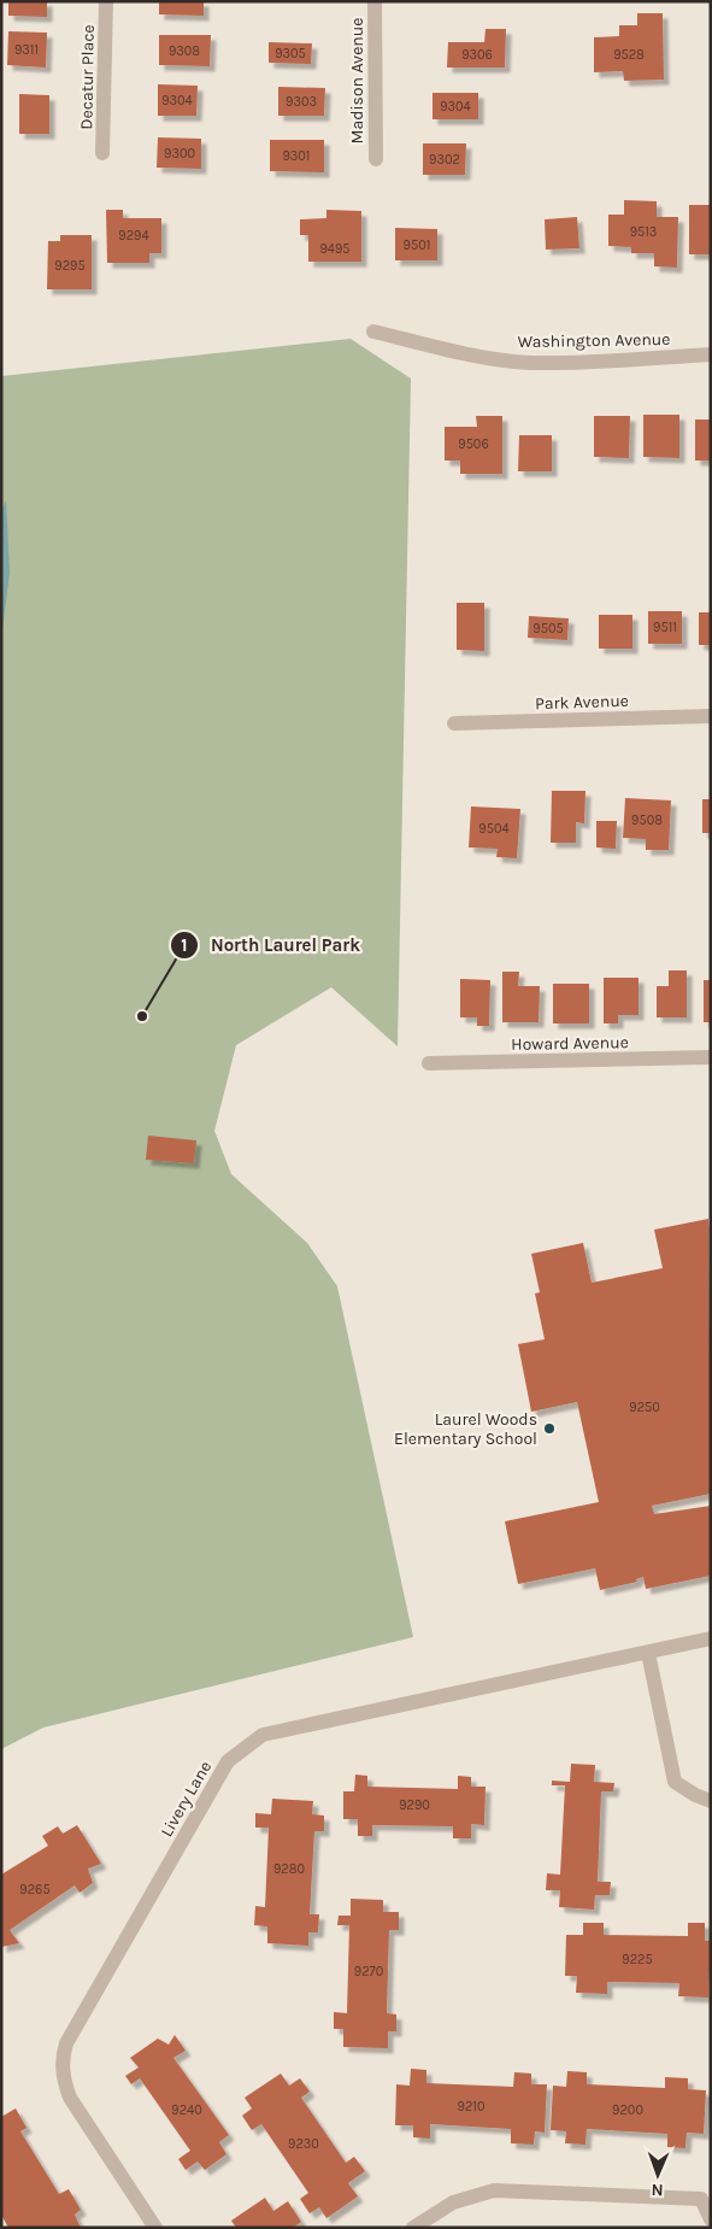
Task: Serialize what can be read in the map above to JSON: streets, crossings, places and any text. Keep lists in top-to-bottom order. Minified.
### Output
{"streets":{"street":["Decatur Place","Madison Avenue","Washington Avenue","Park Avenue","Howard Avenue","Livery Lane"]},"places":["North Laurel Park","Laurel Woods Elementary School"],"house_numbers":["9311","9308","9305","9306","9528","9304","9303","9304","9300","9301","9302","9513","9294","9501","9495","9295","9506","9511","9505","9508","9504","9250","9290","9280","9265","9225","9270","9210","9240","9200","9230"],"north":"bottom"}
